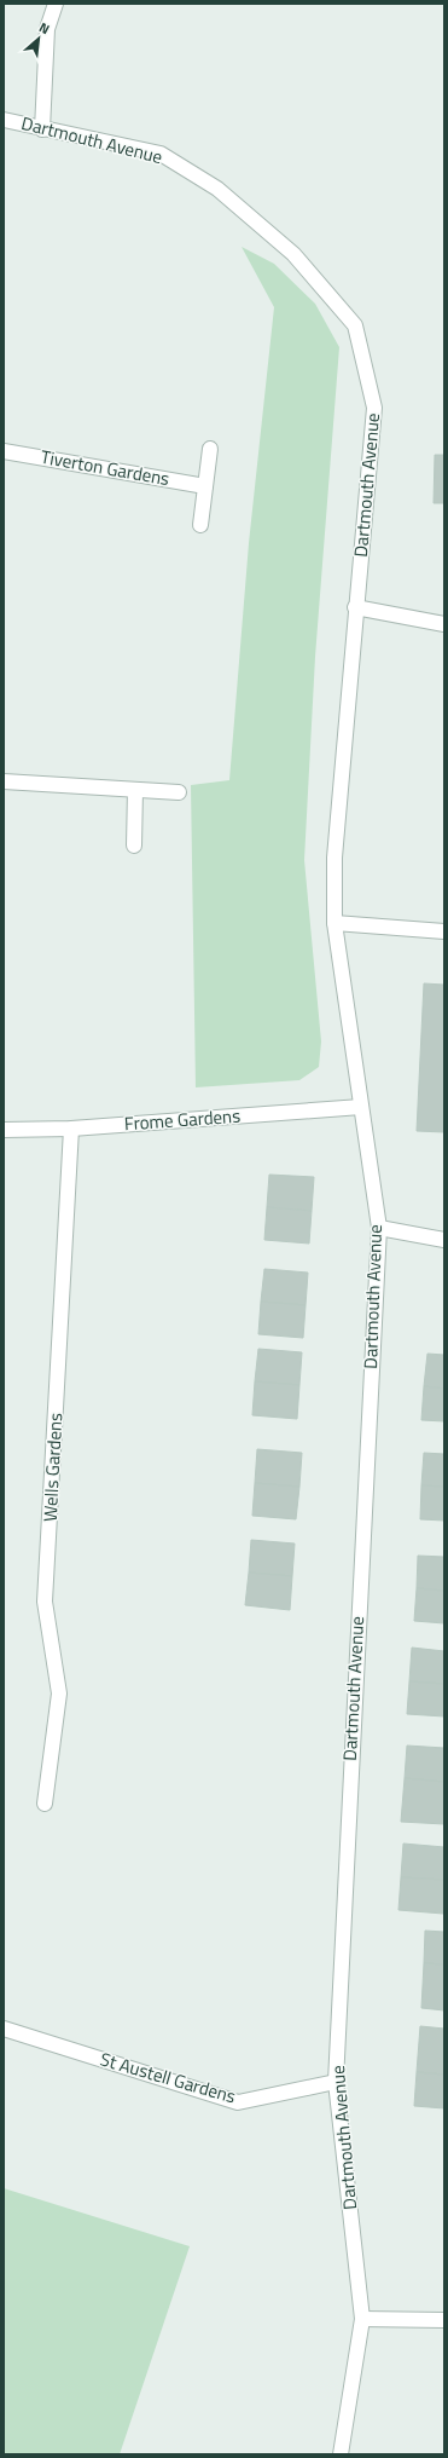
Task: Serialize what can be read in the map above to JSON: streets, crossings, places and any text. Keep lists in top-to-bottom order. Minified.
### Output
{"streets":{"street":["Dartmouth Avenue","Tiverton Gardens","Frome Gardens","Wells Gardens","St Austell Gardens"]},"crossings":[["Dartmouth Avenue","Frome Gardens"],["Dartmouth Avenue","St Austell Gardens"],["Frome Gardens","Wells Gardens"]],"north":"top right"}
